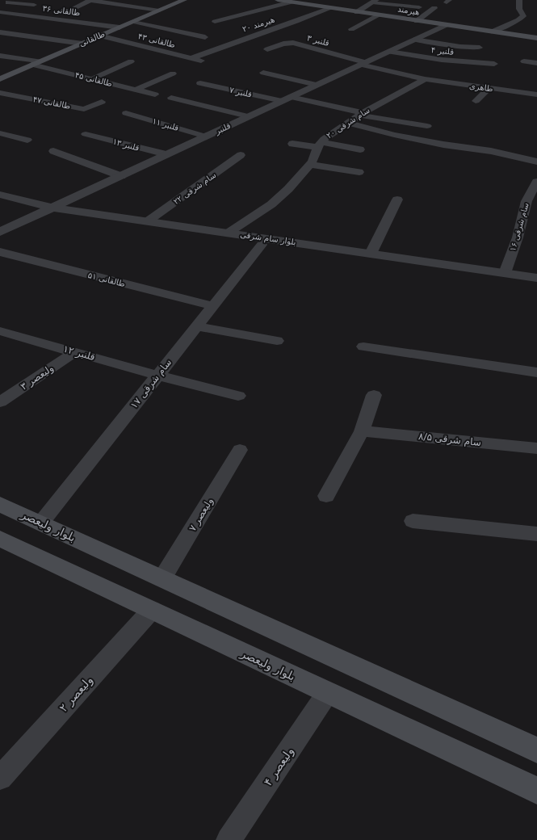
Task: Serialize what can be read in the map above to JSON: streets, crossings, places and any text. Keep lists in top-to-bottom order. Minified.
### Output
{"streets":{"main road":["هیرمند","طالقانی","بلوار ولیعصر"],"street":["طالقانی ۳۶","هیرمند ۲۰","طالقانی ۴۳","قلنبر ۳","قلنبر ۴","طالقانی ۴۵","طاهری","قلنبر ۷","طالقانی ۴۷","سام شرقی ۲۰","قلنبر ۱۱","قلنبر","قلنبر ۱۳","سام شرقی ۲۲","سام شرقی ۱۶","بلوار سام شرقی","طالقانی ۵۱","قلنبر ۱۲","ولیعصر ۳","سام شرقی ۱۷","سام شرقی ۸/۵","ولیعصر ۷","ولیعصر ۲","ولیعصر ۴"]},"crossings":[["طالقانی ۳۶","طالقانی"],["هیرمند","هیرمند ۲۰"],["هیرمند","قلنبر"],["هیرمند ۲۰","طالقانی ۴۳"],["طالقانی","طالقانی ۴۳"],["طالقانی","طالقانی ۴۵"],["قلنبر ۳","طاهری"],["قلنبر ۳","سام شرقی ۲۰"],["قلنبر ۳","قلنبر"],["قلنبر ۴","قلنبر"],["طاهری","سام شرقی ۲۰"],["قلنبر ۷","قلنبر"],["سام شرقی ۲۰","بلوار سام شرقی"],["قلنبر ۱۱","قلنبر"],["قلنبر","قلنبر ۱۳"],["قلنبر","بلوار سام شرقی"],["سام شرقی ۲۲","بلوار سام شرقی"],["سام شرقی ۱۶","بلوار سام شرقی"],["بلوار سام شرقی","سام شرقی ۱۷"],["طالقانی ۵۱","سام شرقی ۱۷"],["قلنبر ۱۲","ولیعصر ۳"],["قلنبر ۱۲","سام شرقی ۱۷"],["سام شرقی ۱۷","بلوار ولیعصر"],["ولیعصر ۷","بلوار ولیعصر"],["بلوار ولیعصر","ولیعصر ۲"],["بلوار ولیعصر","ولیعصر ۴"]]}
